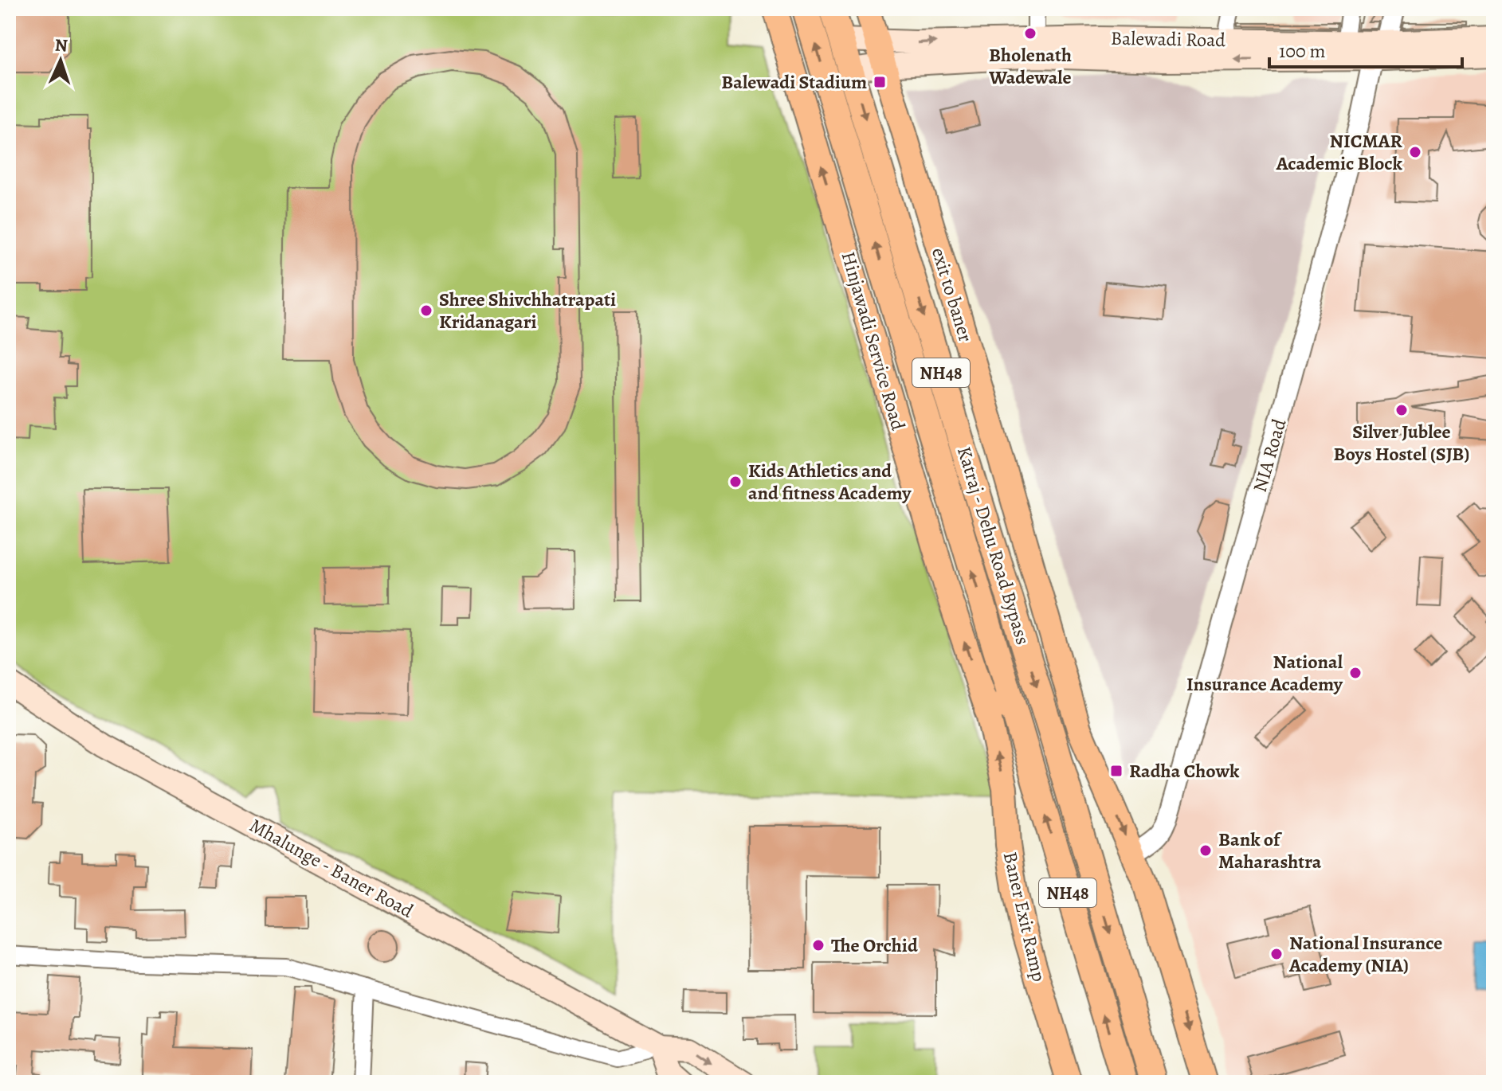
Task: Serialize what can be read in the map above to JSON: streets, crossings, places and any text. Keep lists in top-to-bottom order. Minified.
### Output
{"streets":{"highway":["NH48","Katraj - Dehu Road Bypass"],"main road":["Balewadi Road","exit to baner","Hinjawadi Service Road","Mhalunge - Baner Road","Baner Exit Ramp"],"street":["NIA Road"]},"crossings":[["Balewadi Road","exit to baner"],["Balewadi Road","NIA Road"],["Balewadi Road","Katraj - Dehu Road Bypass"],["Hinjawadi Service Road","Katraj - Dehu Road Bypass"],["Hinjawadi Service Road","Baner Exit Ramp"],["Katraj - Dehu Road Bypass","Baner Exit Ramp"]],"one_way":["Hinjawadi Service Road"],"places":{"other":["Bholenath Wadewale","NICMAR Academic Block","Shree Shivchhatrapati Kridanagari","Silver Jublee Boys Hostel (SJB)","Kids Athletics and and fitness Academy","National Insurance Academy","Bank of Maharashtra","The Orchid","National Insurance Academy (NIA)"],"transit":["Balewadi Stadium","Radha Chowk"]},"scale_bar":"100 m","north":"top"}
